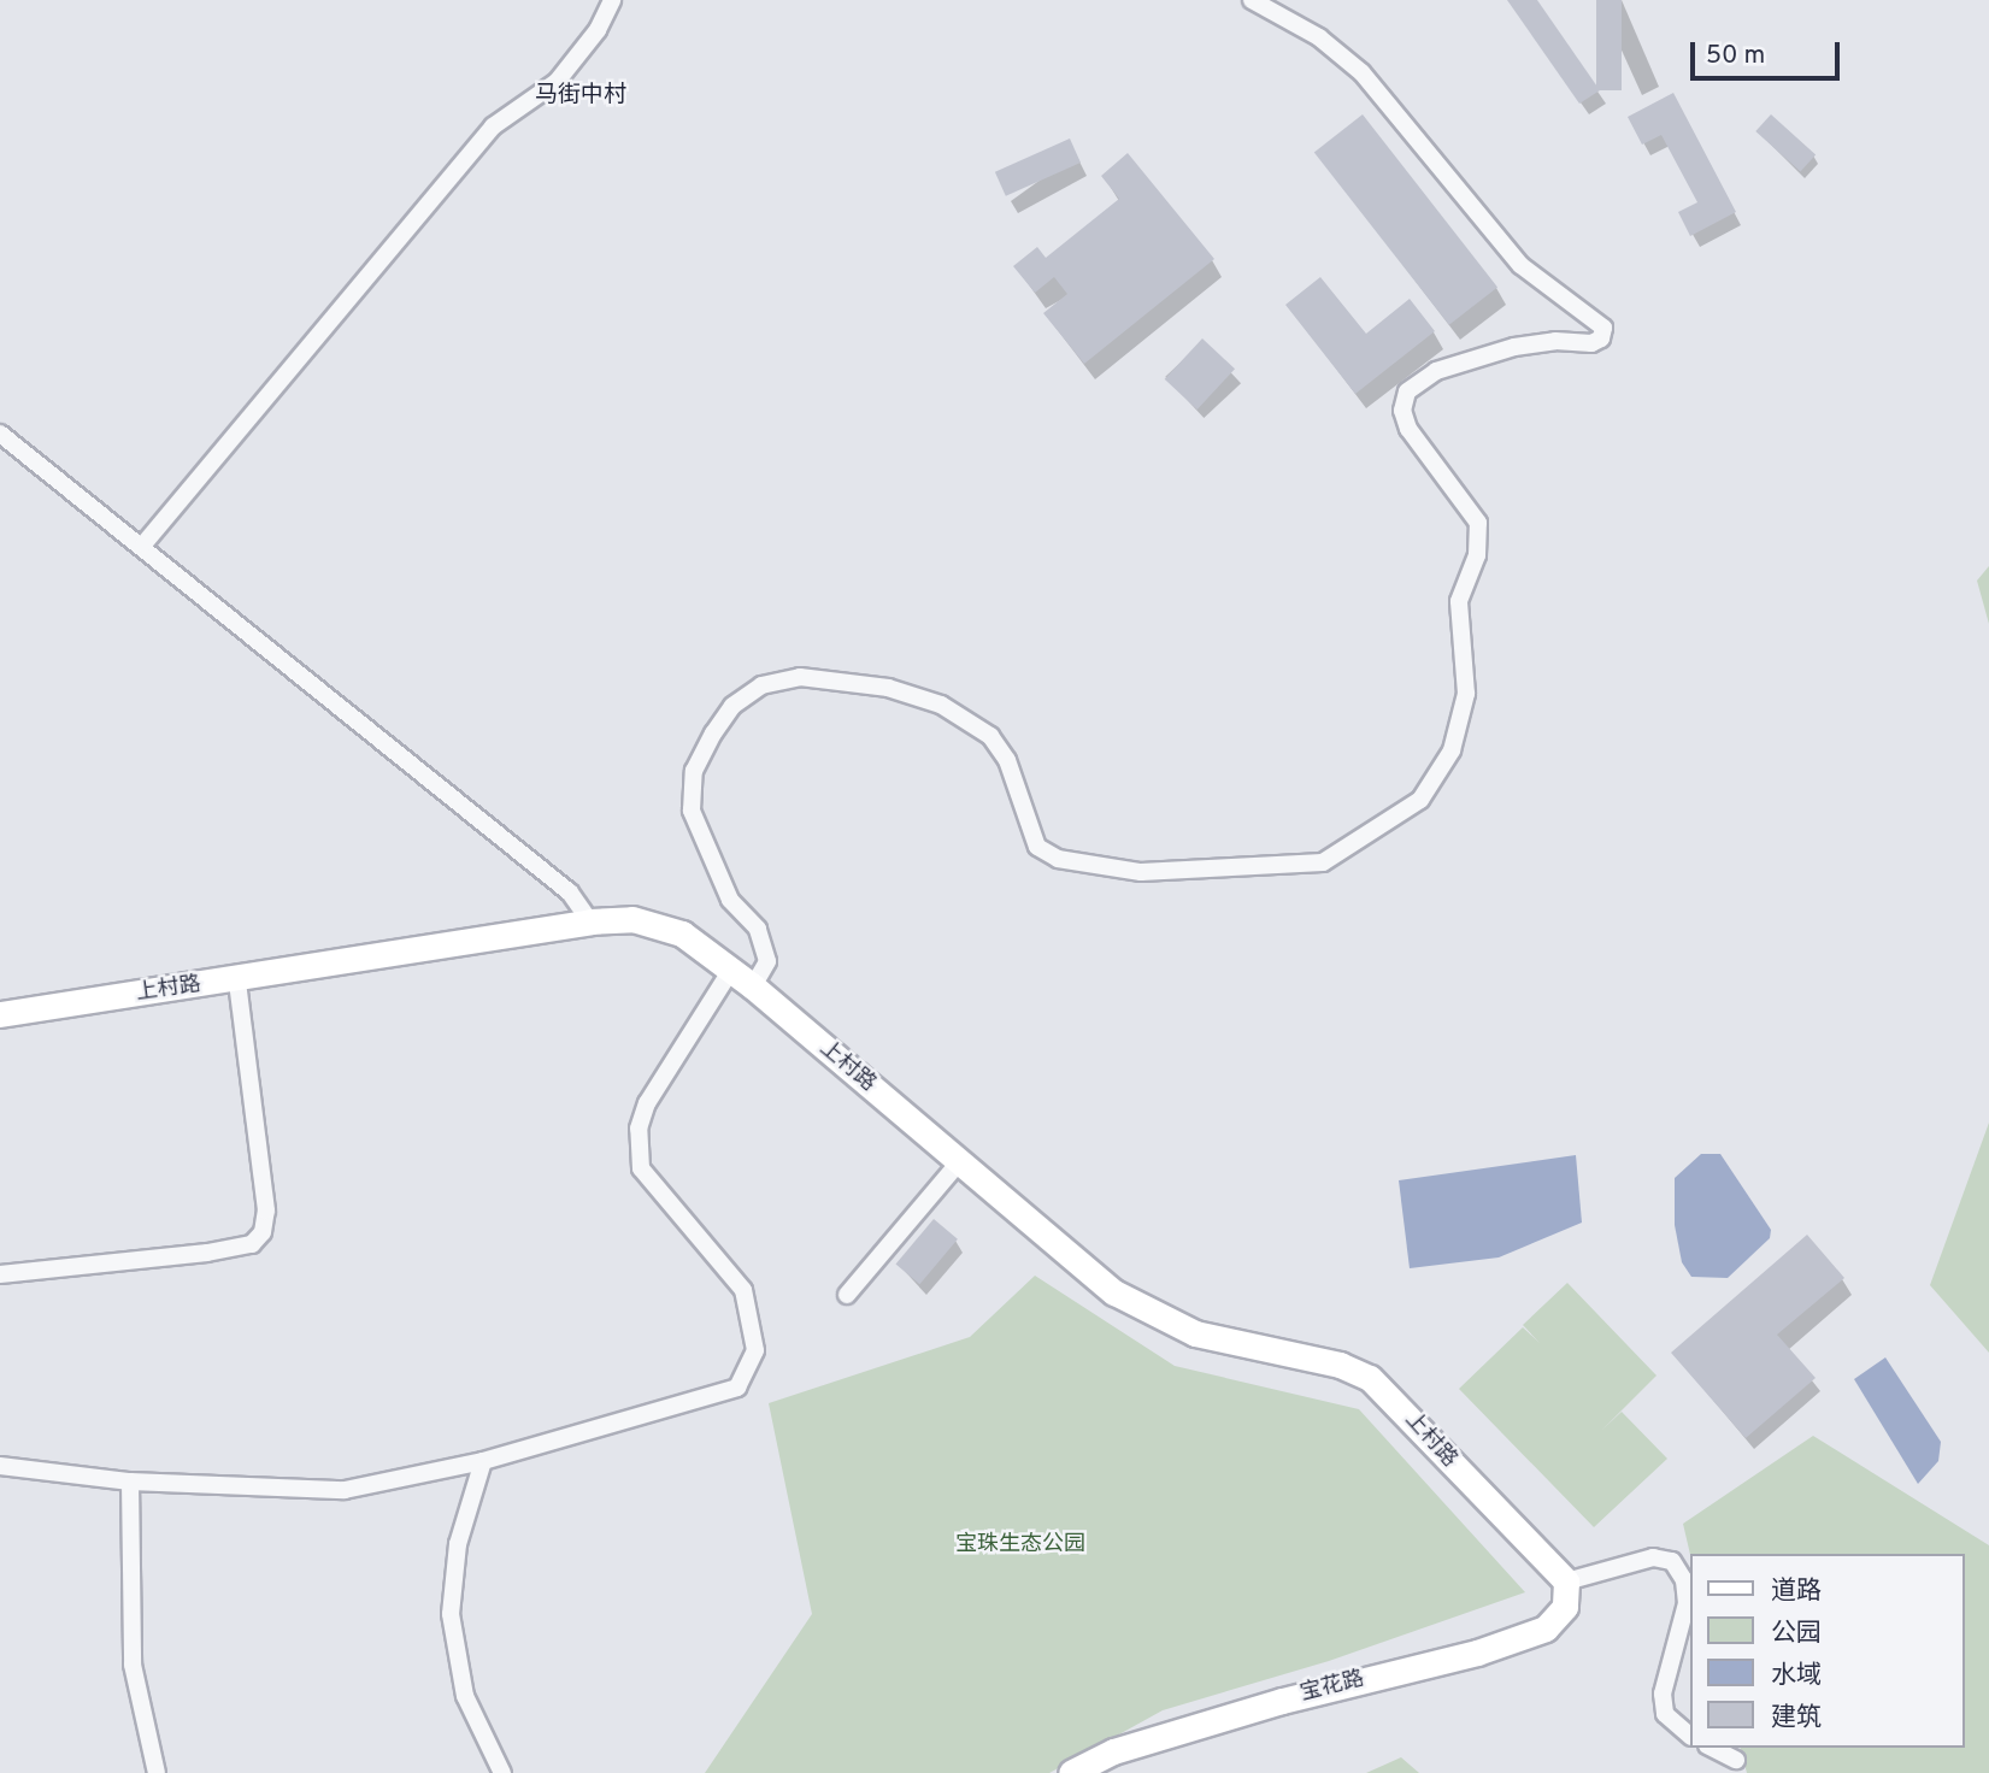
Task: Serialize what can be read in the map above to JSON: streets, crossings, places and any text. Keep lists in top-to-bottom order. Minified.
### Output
{"streets":{"street":["上村路","宝花路"]},"crossings":[["上村路","宝花路"]],"districts":["马街中村"],"parks":["宝珠生态公园"],"legend":["道路","公园","水域","建筑"],"scale_bar":"50 m"}
